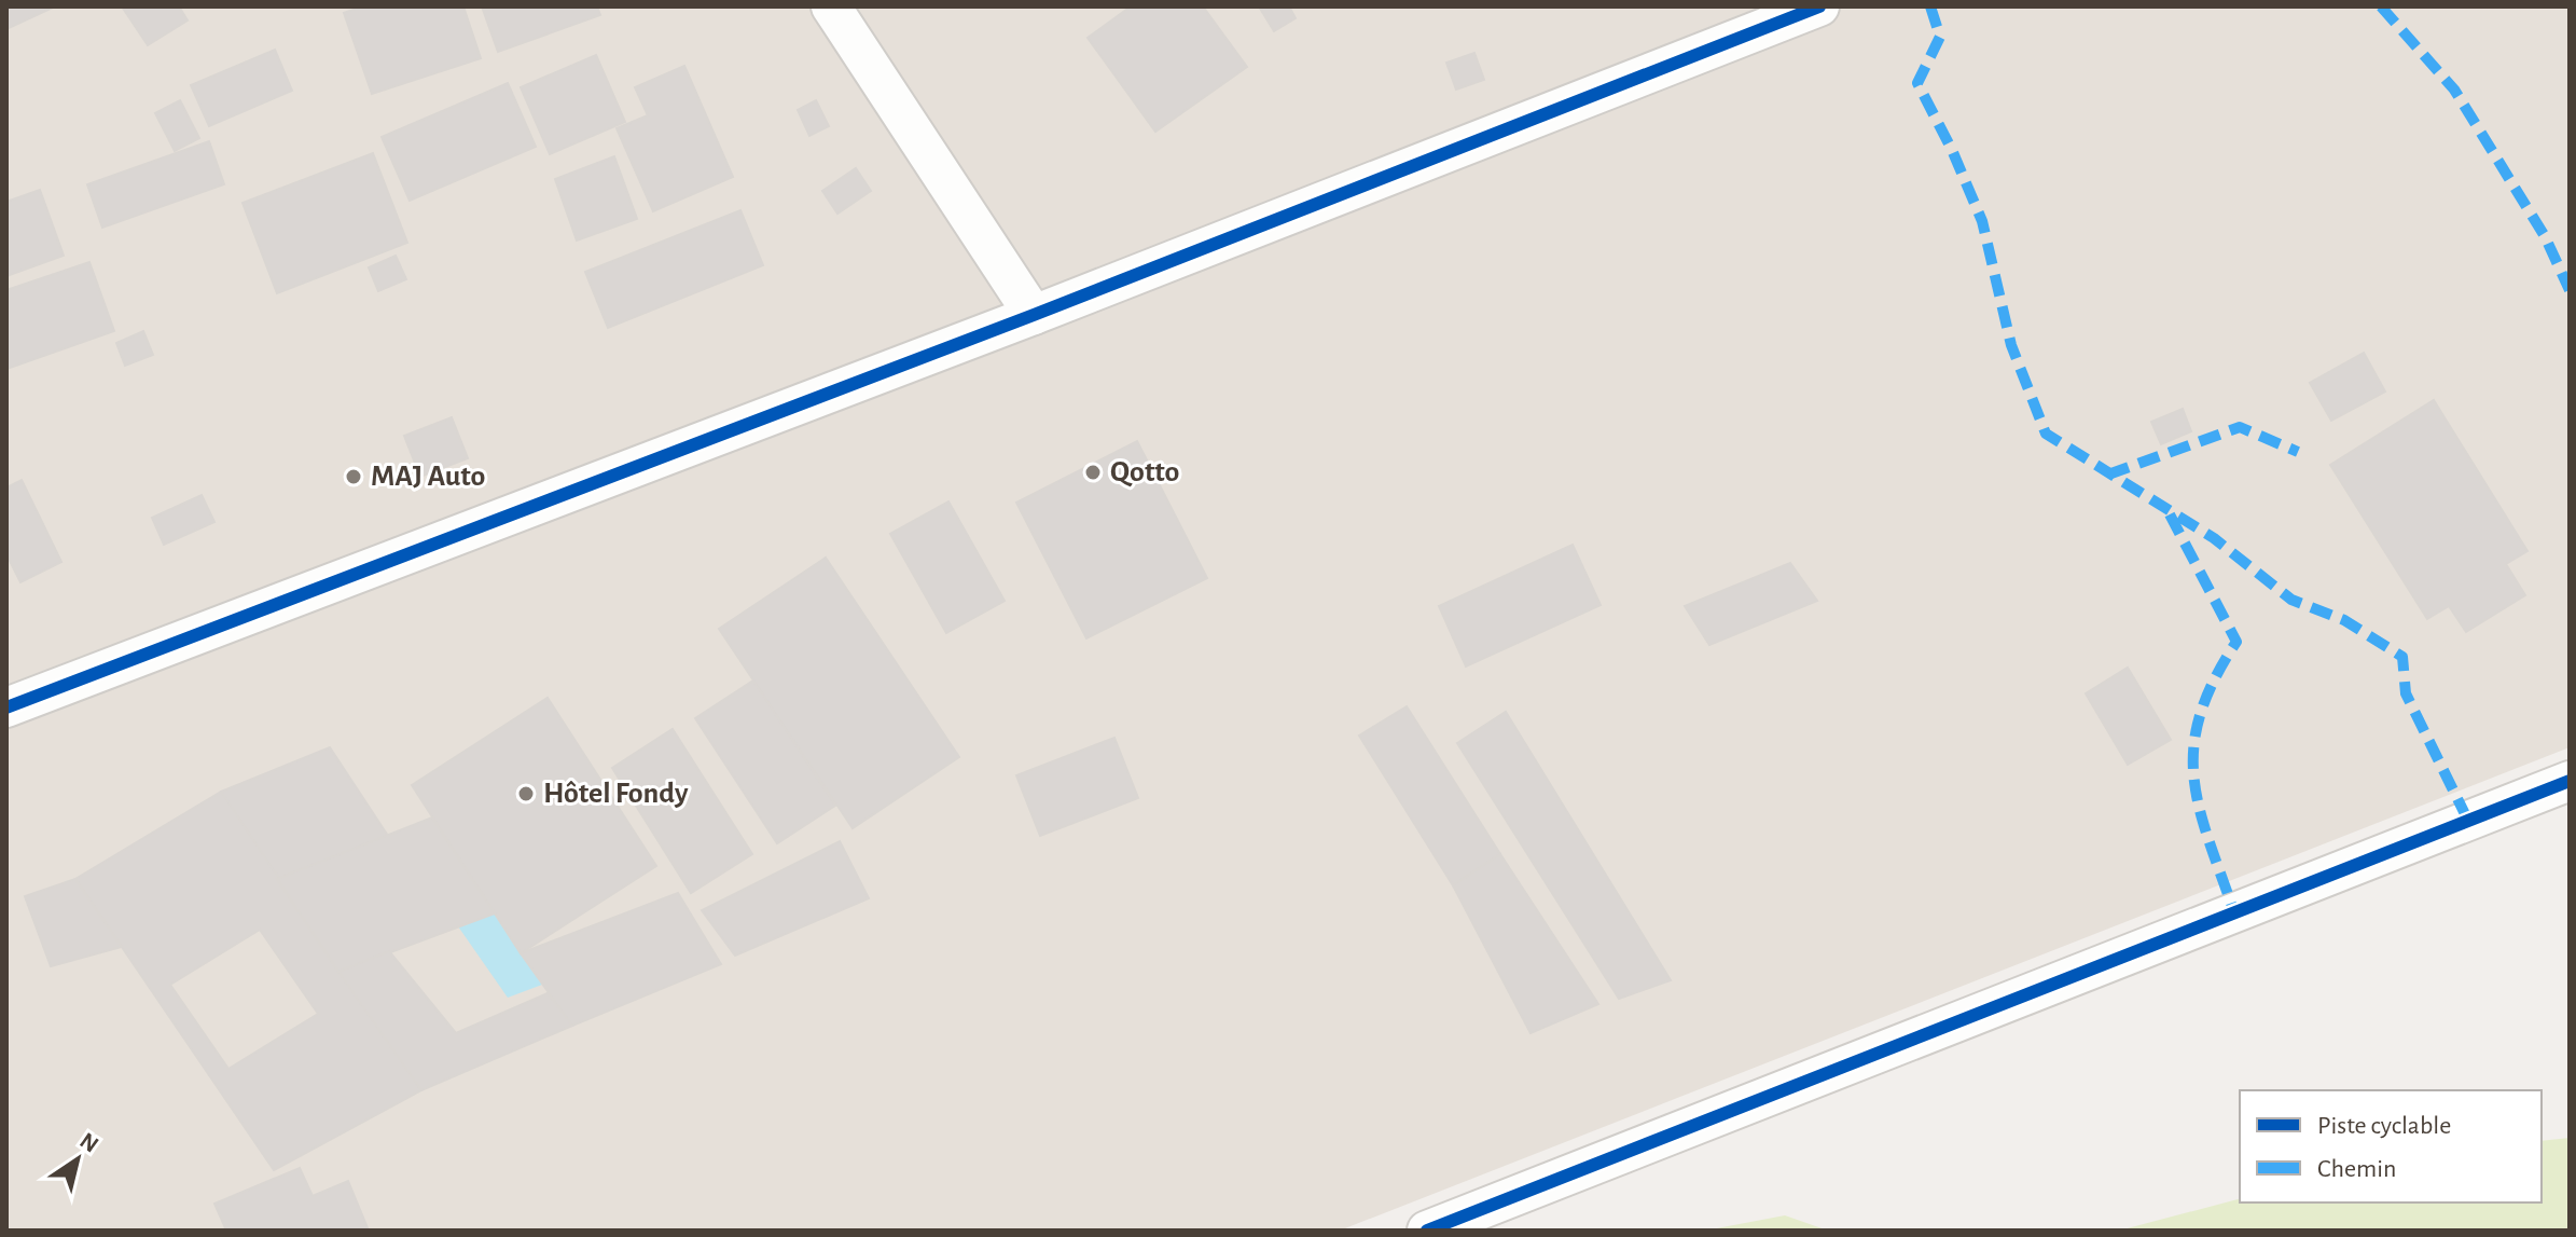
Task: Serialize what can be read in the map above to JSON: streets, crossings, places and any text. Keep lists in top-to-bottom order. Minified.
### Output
{"places":["Qotto","MAJ Auto","Hôtel Fondy"],"legend":["Piste cyclable","Chemin"],"north":"top right"}
